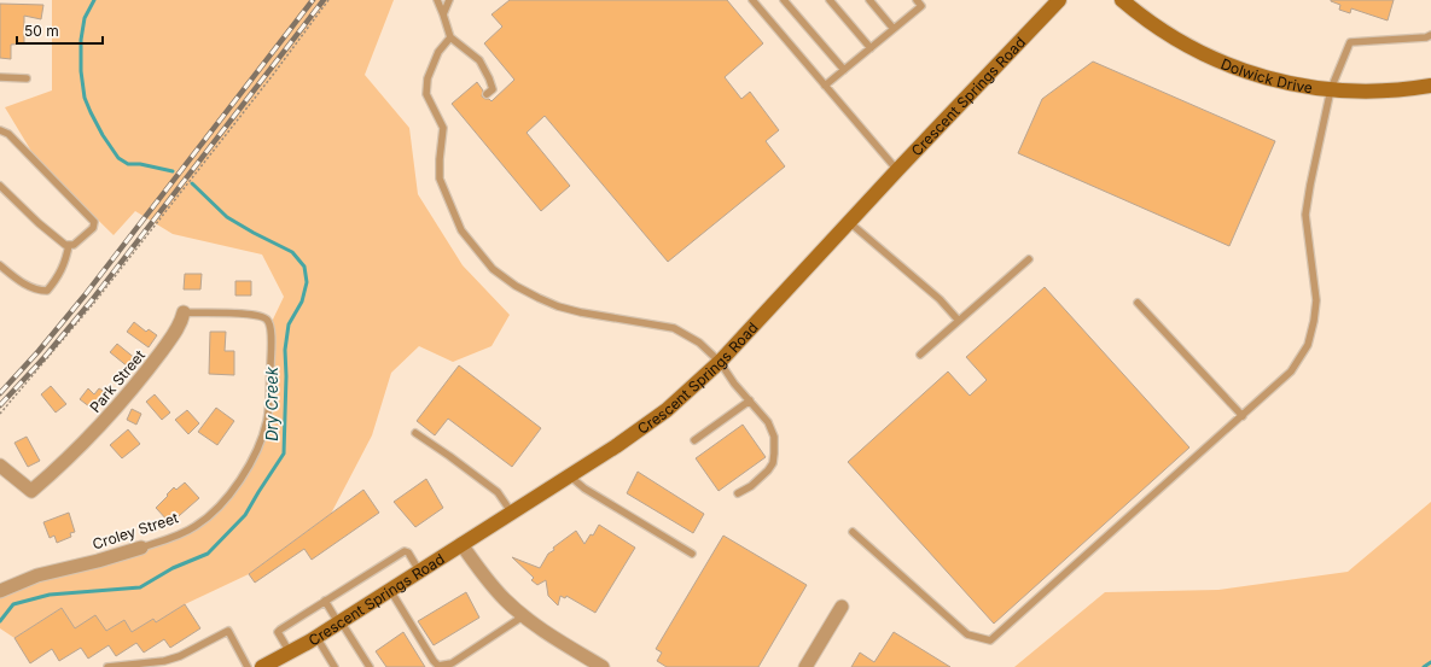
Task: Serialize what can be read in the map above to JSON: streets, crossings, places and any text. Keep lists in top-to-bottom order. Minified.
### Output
{"streets":{"main road":["Dolwick Drive","Crescent Springs Road"],"street":["Park Street","Croley Street"]},"crossings":[["Park Street","Croley Street"]],"water":["Dry Creek"],"scale_bar":"50 m"}
